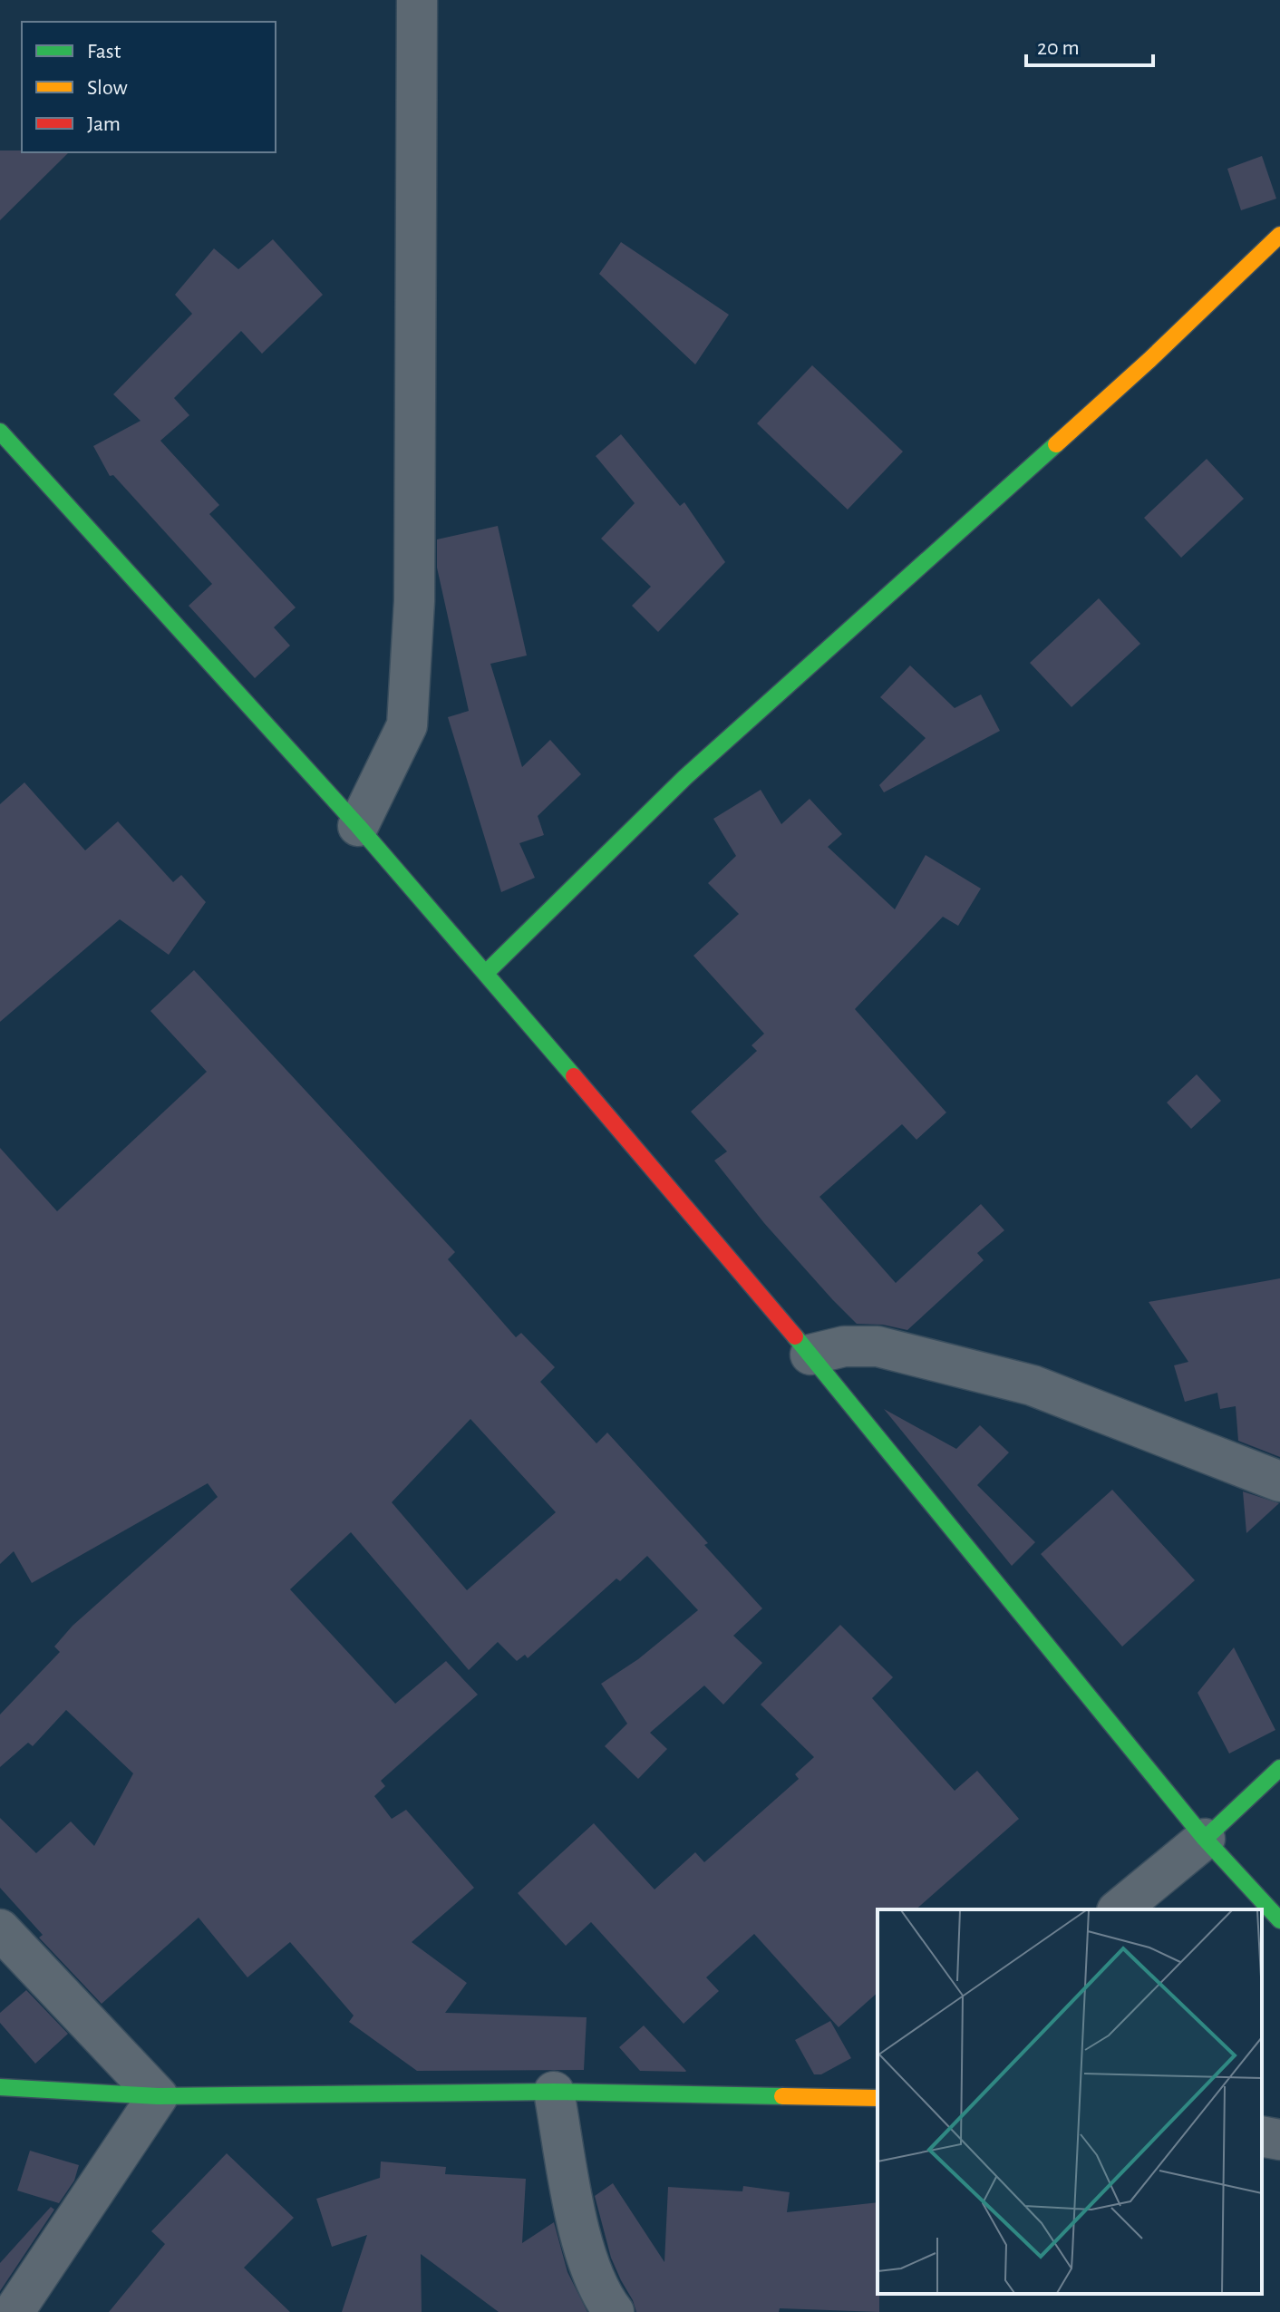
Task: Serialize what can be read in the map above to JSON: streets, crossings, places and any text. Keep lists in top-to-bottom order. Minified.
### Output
{"legend":["Fast","Slow","Jam"],"scale_bar":"20 m"}
